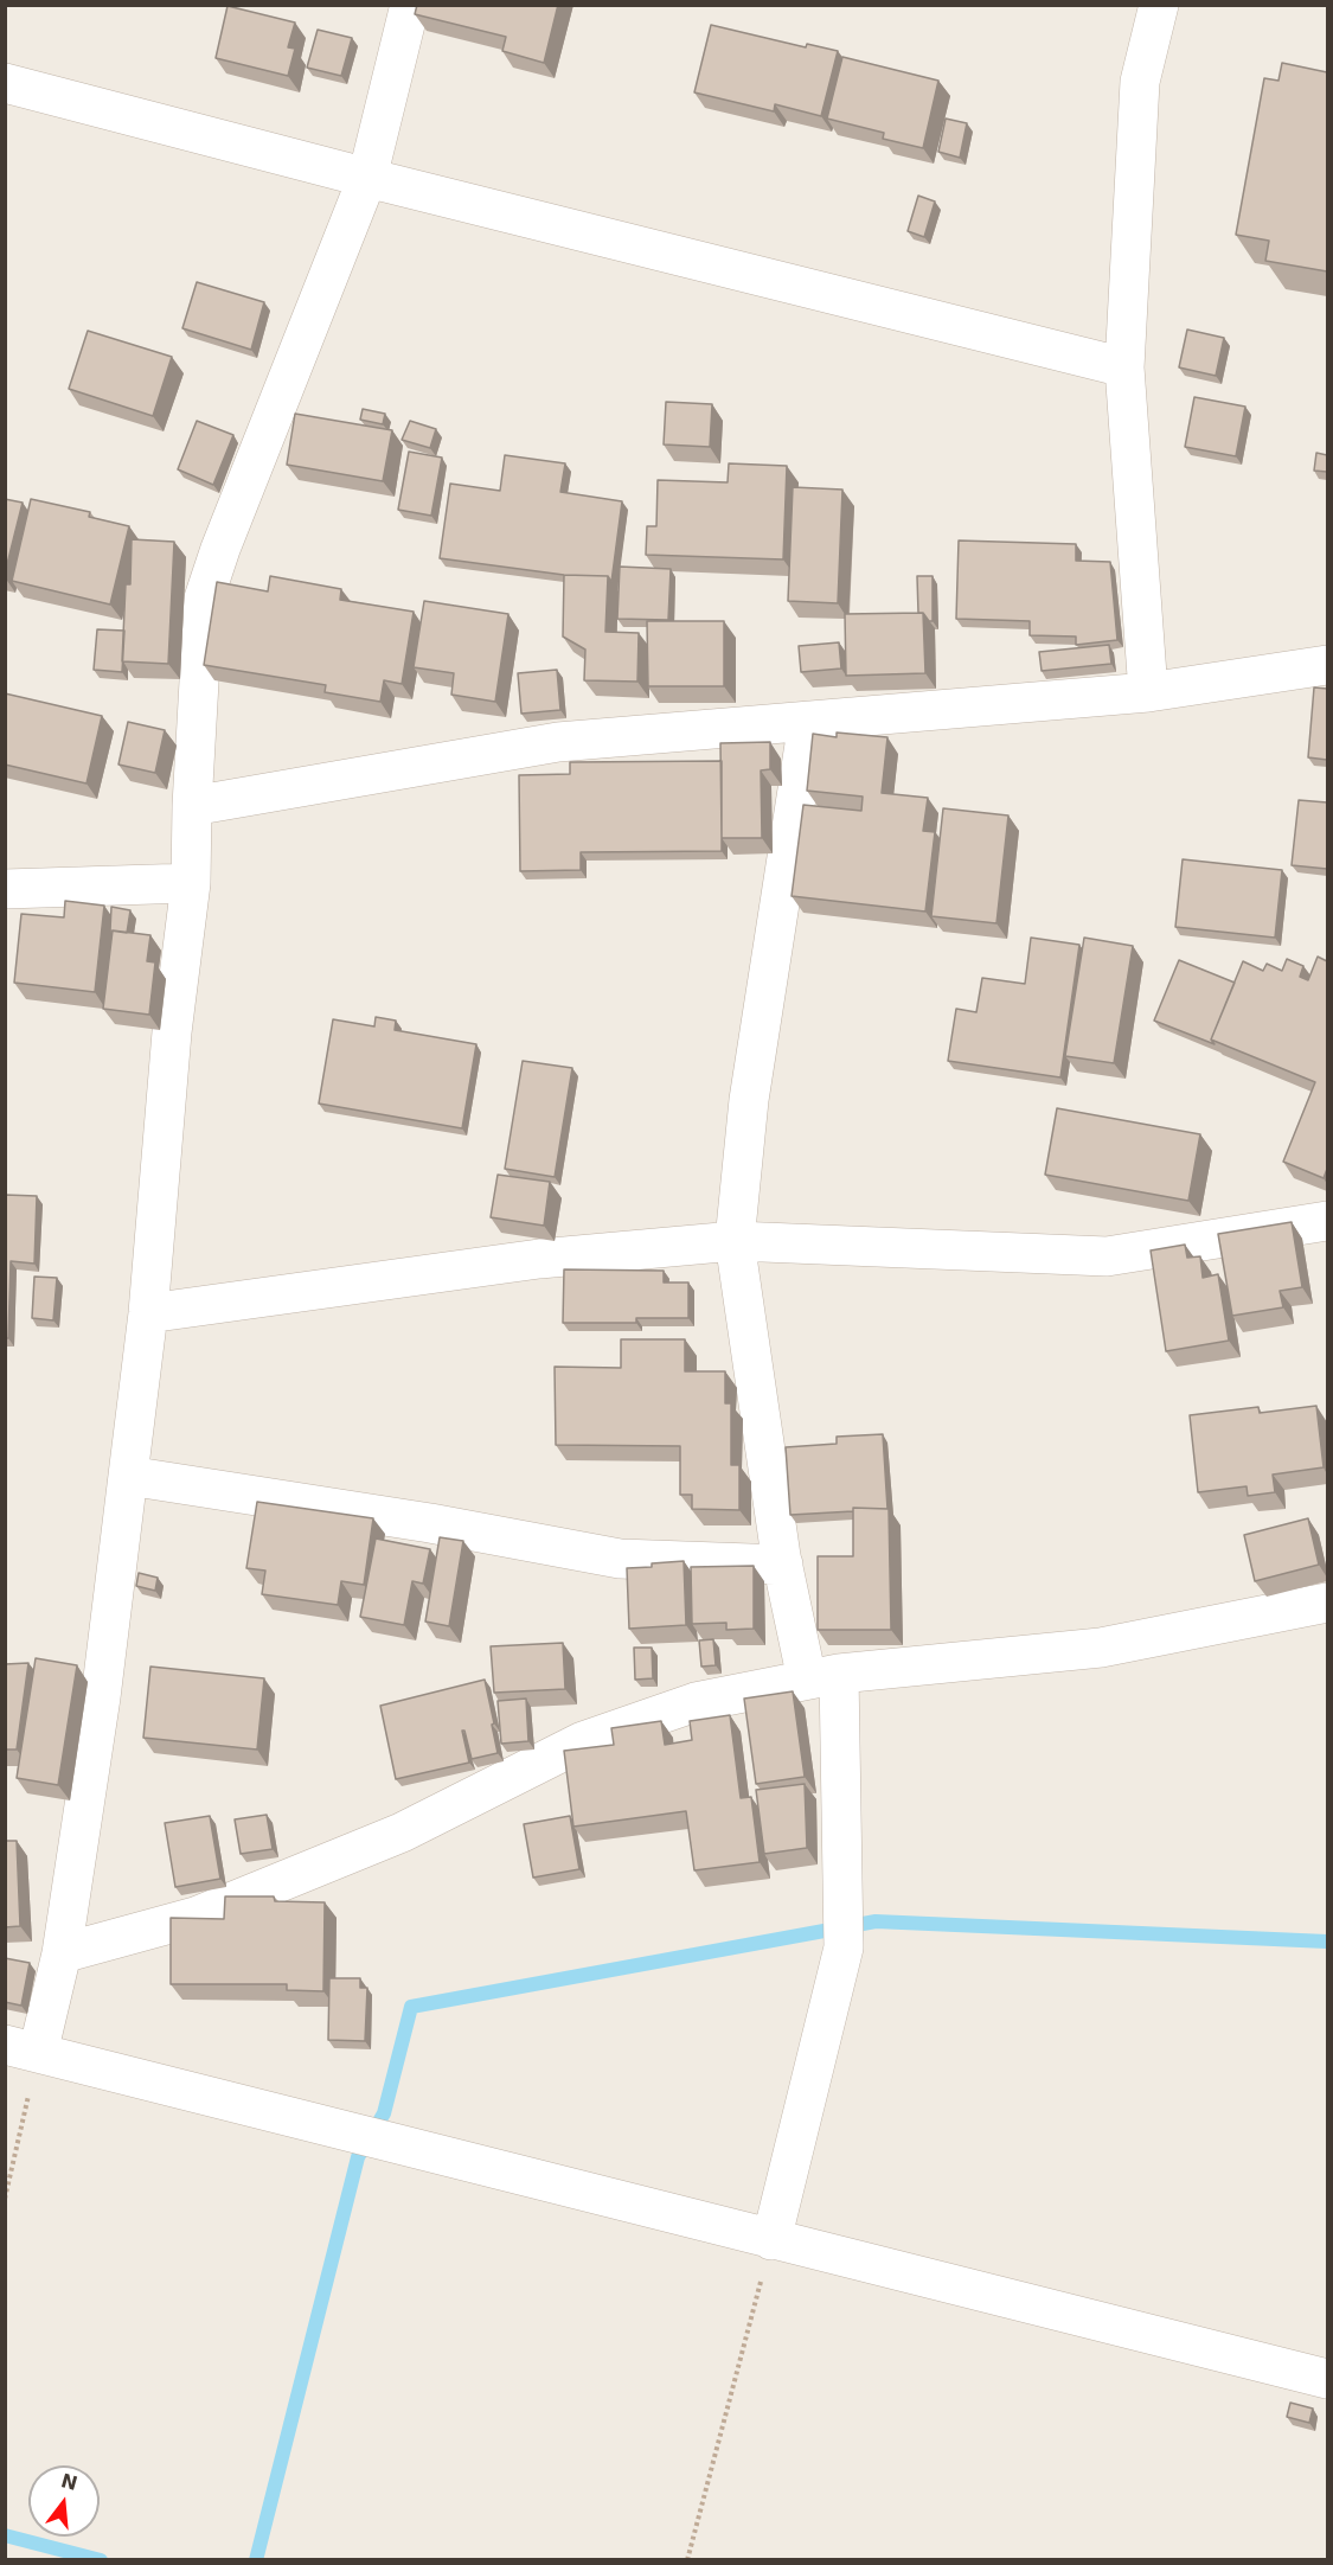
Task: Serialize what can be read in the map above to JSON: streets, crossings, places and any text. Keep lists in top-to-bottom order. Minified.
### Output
{"north":"top"}
